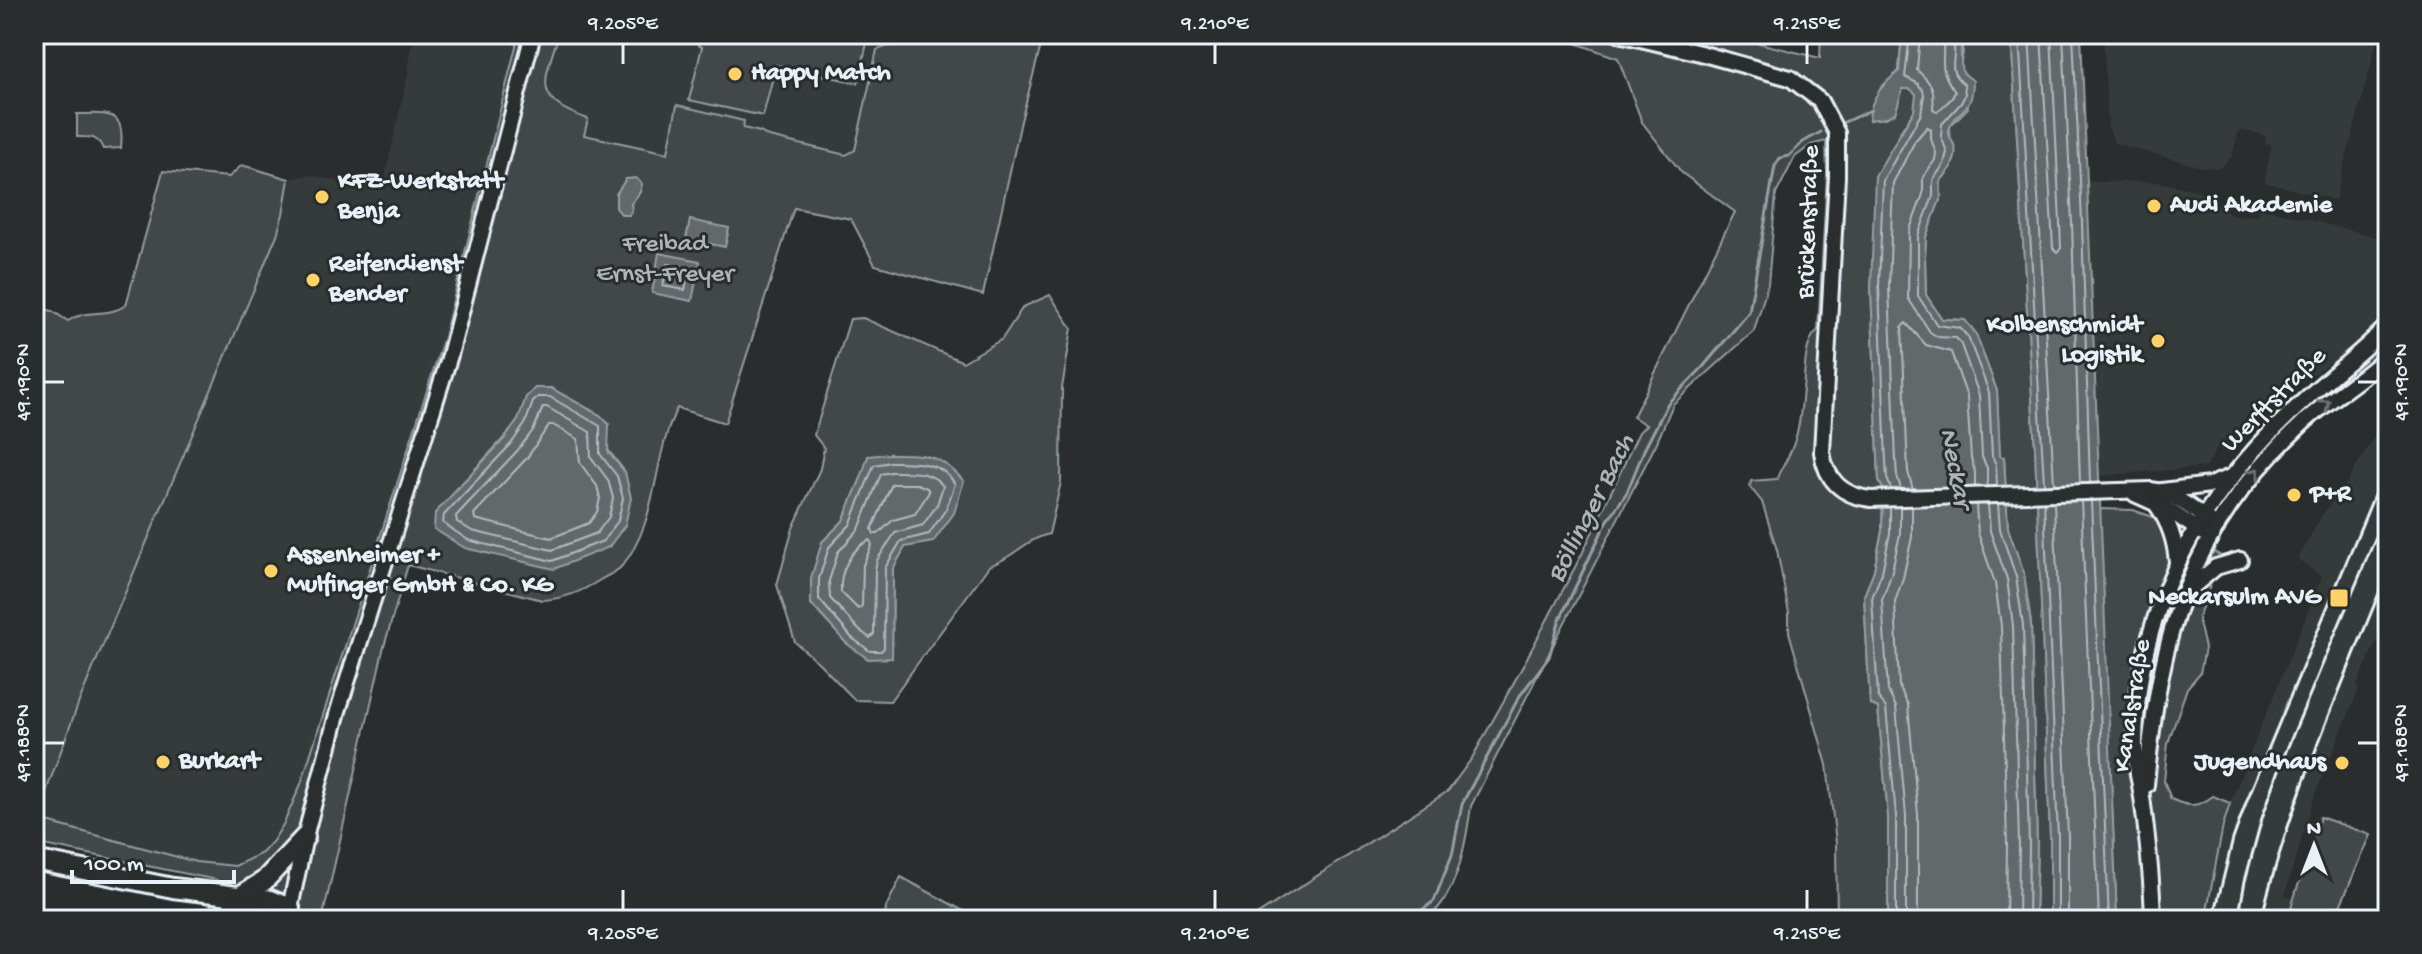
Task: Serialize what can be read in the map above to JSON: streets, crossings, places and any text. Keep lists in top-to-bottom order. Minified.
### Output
{"streets":{"main road":["Brückenstraße","Werftstraße","Kanalstraße"]},"crossings":[["Werftstraße","Kanalstraße"]],"water":["Neckar","Böllinger Bach"],"parks":["Freibad Ernst-Freyer"],"places":{"other":["Happy Match","KFZ-Werkstatt Benja","Audi Akademie","Reifendienst Bender","Kolbenschmidt Logistik","P+R","Assenheimer + Mulfinger GmbH & Co. KG","Burkart","Jugendhaus"],"transit":["Neckarsulm AVG"]},"scale_bar":"100 m","north":"top","coordinates":["9.205°E","9.210°E","9.215°E","49.190°N","49.188°N"]}
